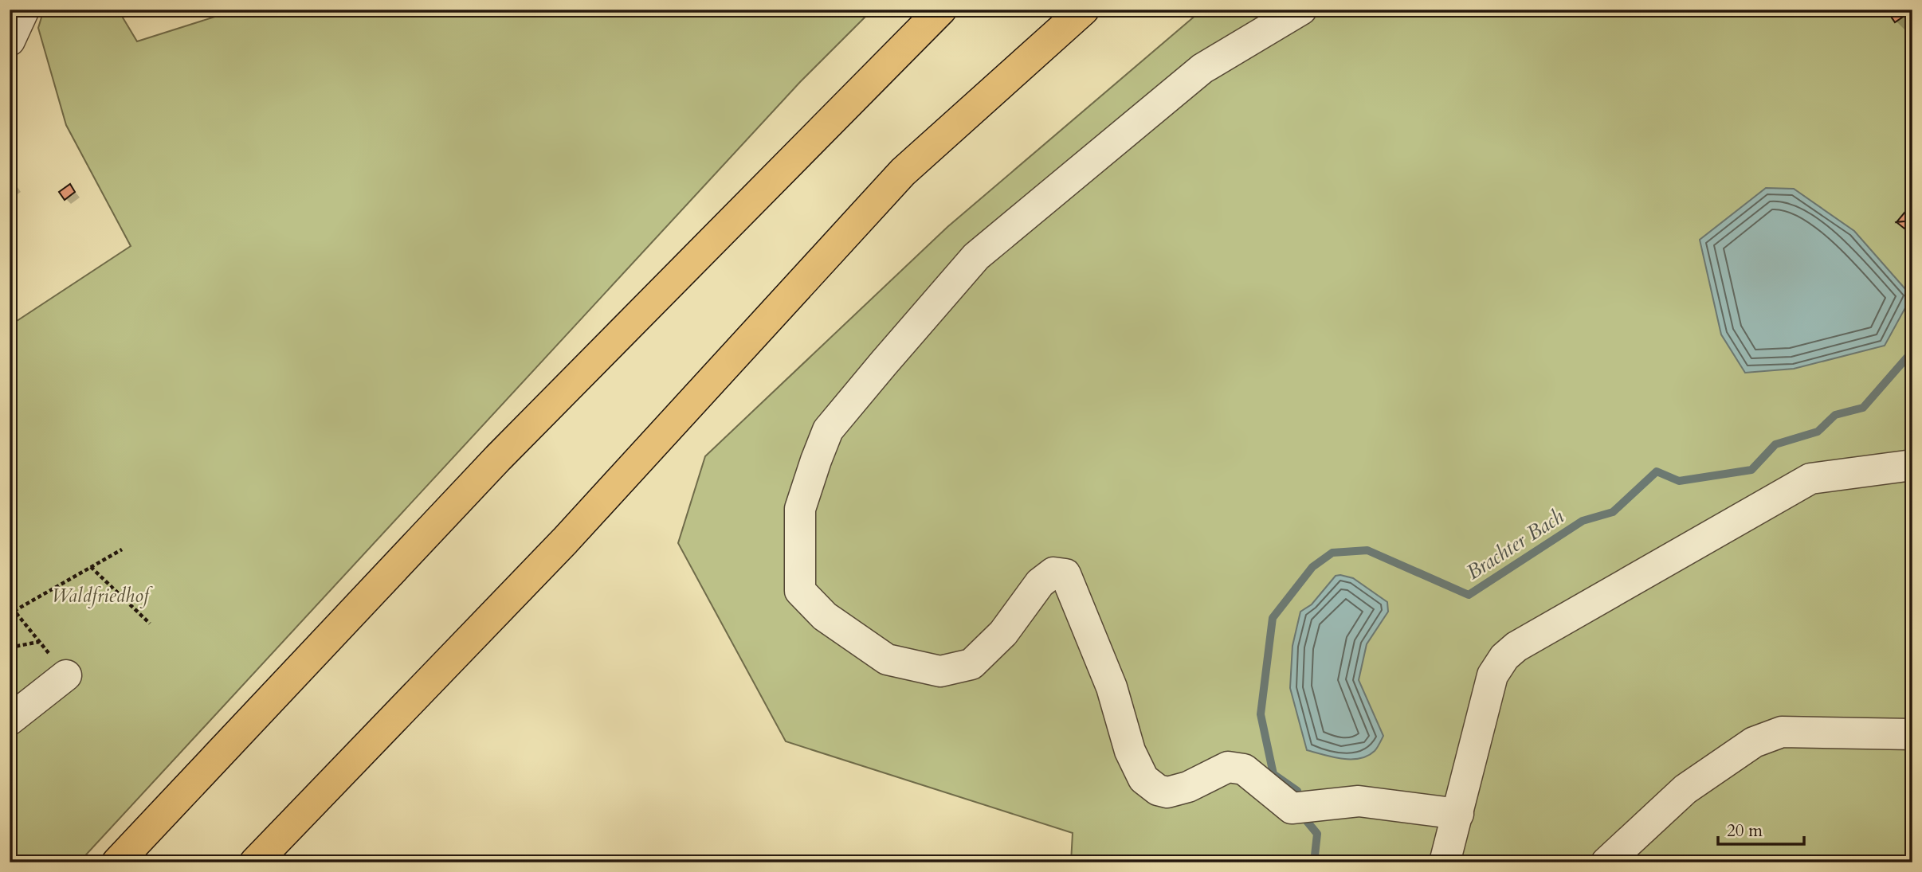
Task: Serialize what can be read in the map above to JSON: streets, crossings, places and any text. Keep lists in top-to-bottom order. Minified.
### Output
{"water":["Brachter Bach"],"parks":["Waldfriedhof"],"scale_bar":"20 m"}
